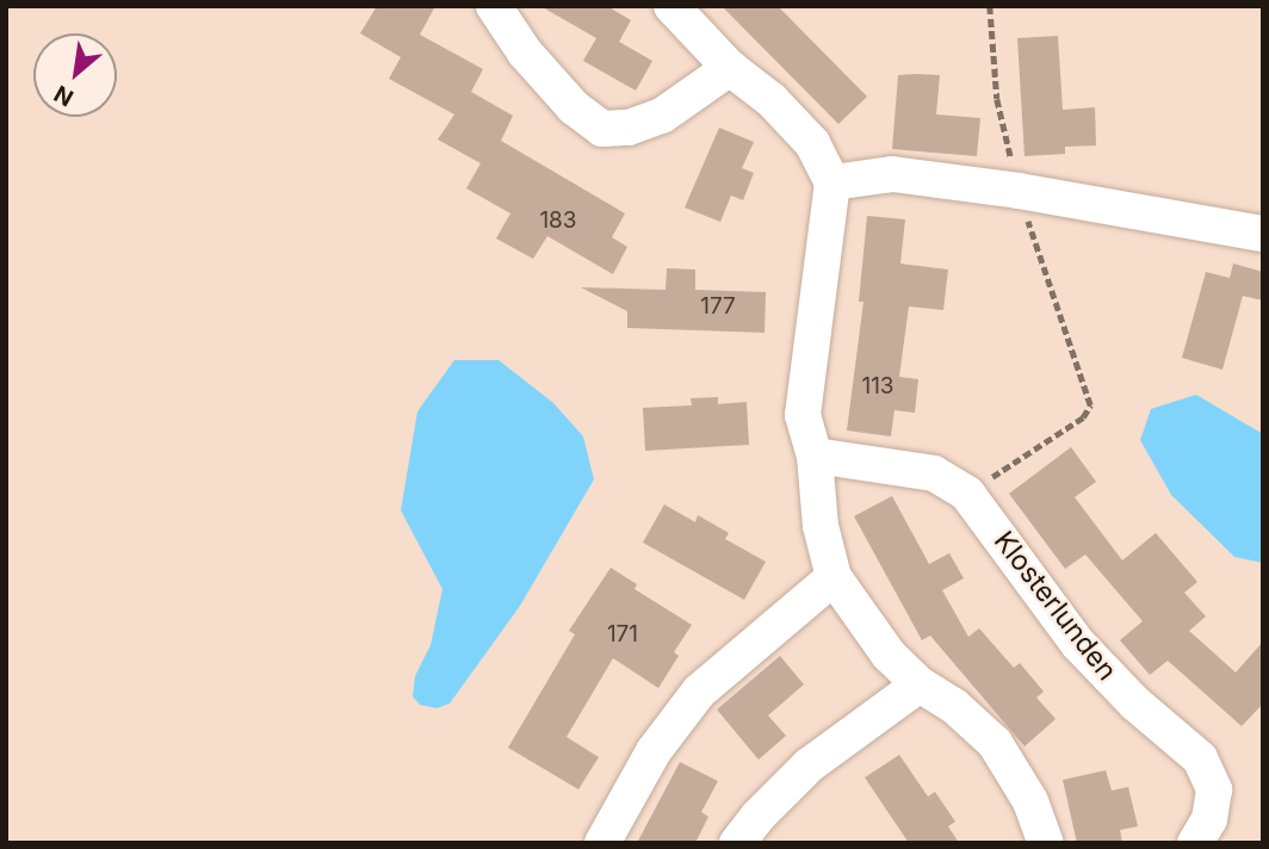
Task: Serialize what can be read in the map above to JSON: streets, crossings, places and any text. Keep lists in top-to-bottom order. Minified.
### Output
{"streets":{"street":["Klosterlunden"]},"house_numbers":["183","177","113","171"],"north":"bottom left"}
